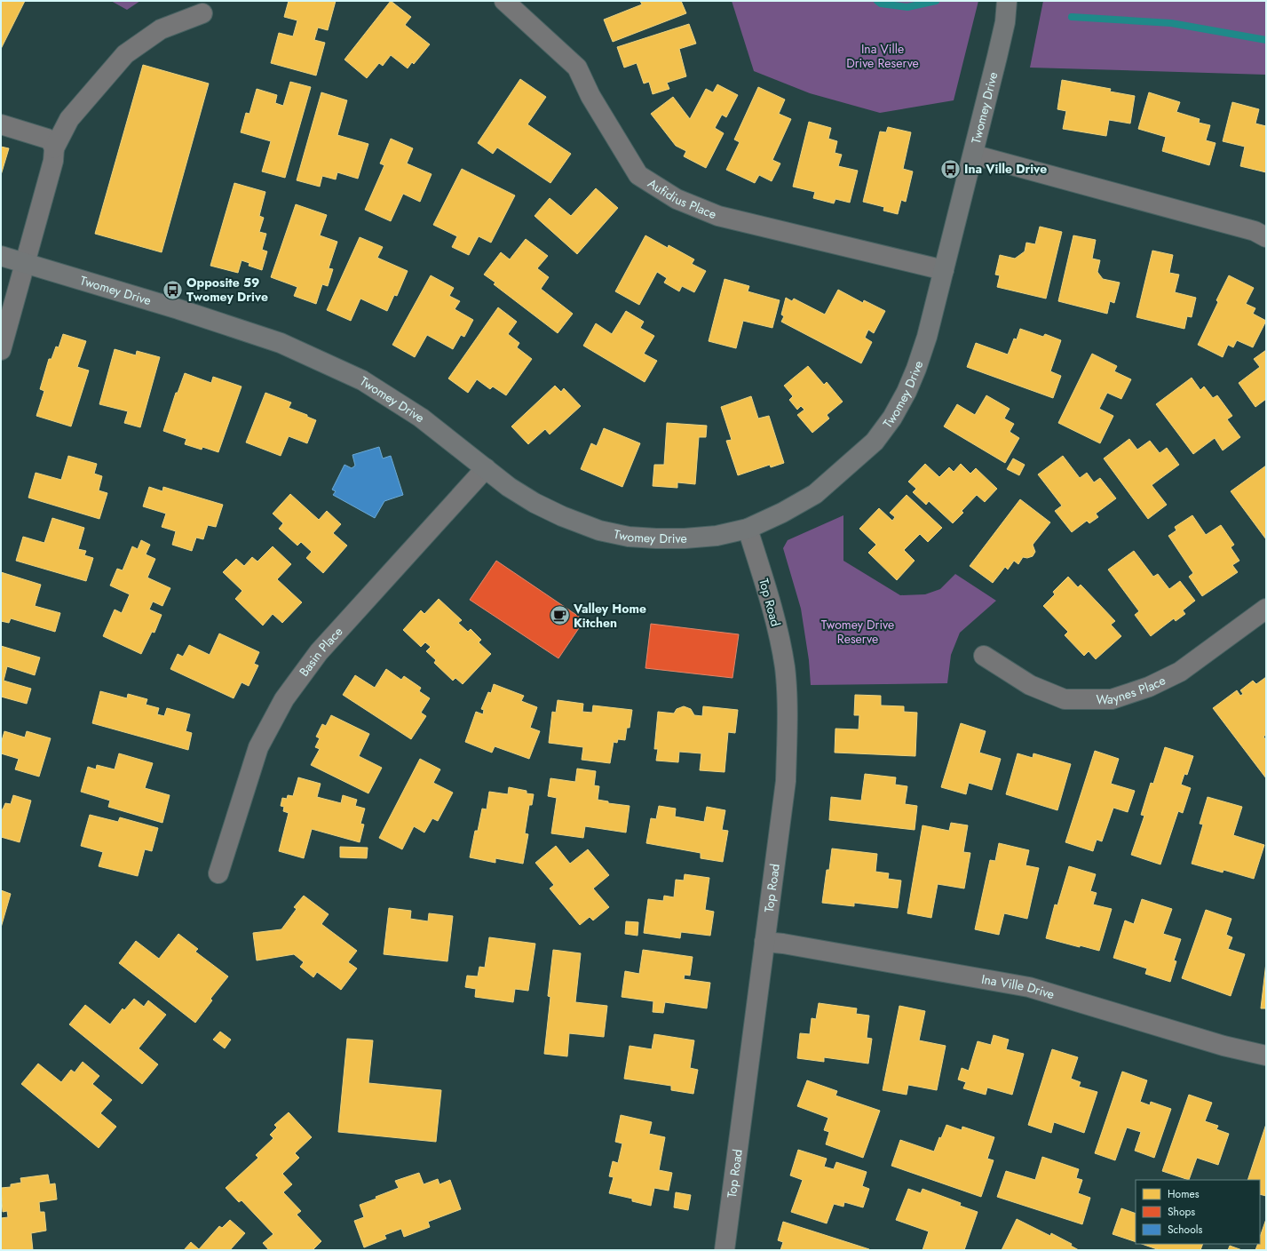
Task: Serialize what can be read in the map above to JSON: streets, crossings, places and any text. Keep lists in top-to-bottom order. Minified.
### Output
{"streets":{"street":["Twomey Drive","Aufidius Place","Top Road","Basin Place","Waynes Place","Ina Ville Drive"]},"crossings":[["Twomey Drive","Aufidius Place"],["Twomey Drive","Top Road"],["Twomey Drive","Basin Place"],["Top Road","Ina Ville Drive"]],"parks":["Ina Ville Drive Reserve","Twomey Drive Reserve"],"places":{"bus stop":["Ina Ville Drive","Opposite 59 Twomey Drive"],"cafe":["Valley Home Kitchen"]},"legend":["Homes","Shops","Schools"]}
